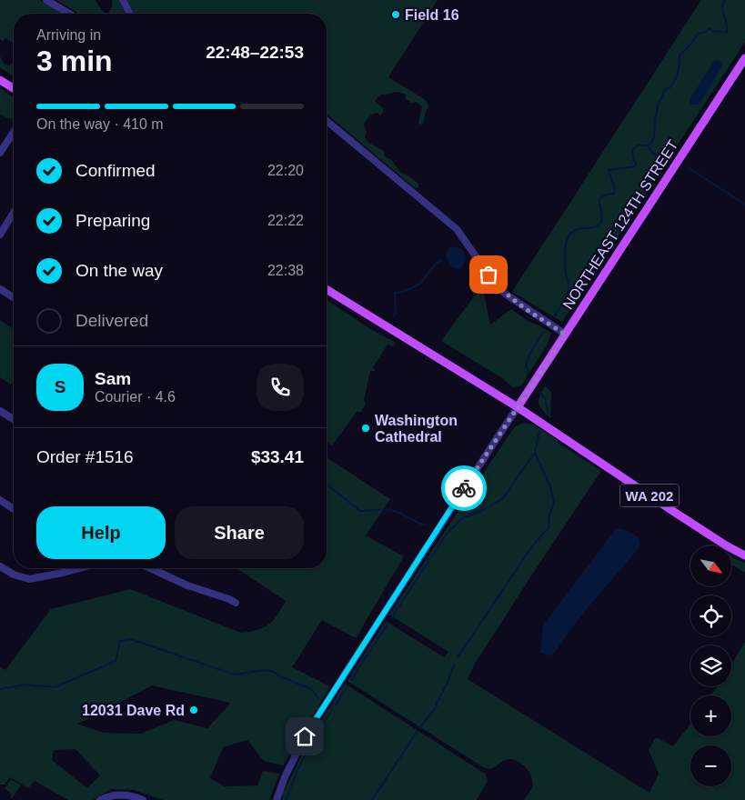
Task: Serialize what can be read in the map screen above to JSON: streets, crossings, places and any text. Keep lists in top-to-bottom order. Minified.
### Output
{"streets":{"main road":["NORTHEAST 124TH STREET","WA 202"]},"crossings":[["NORTHEAST 124TH STREET","WA 202"]],"places":["Field 16","Washington Cathedral","12031 Dave Rd"],"north":"bottom right","page":{"heading":["3 min","Arriving in","22:48–22:53"],"panel":["Sam","Courier · 4.6","Order #1516","$33.41"],"bar":"On the way · 410 m","list":[["Confirmed","22:20"],["Preparing","22:22"],["On the way","22:38"],"Delivered"],"round":"S","buttons":["Help","Share"],"map_buttons":["+","−"]}}
